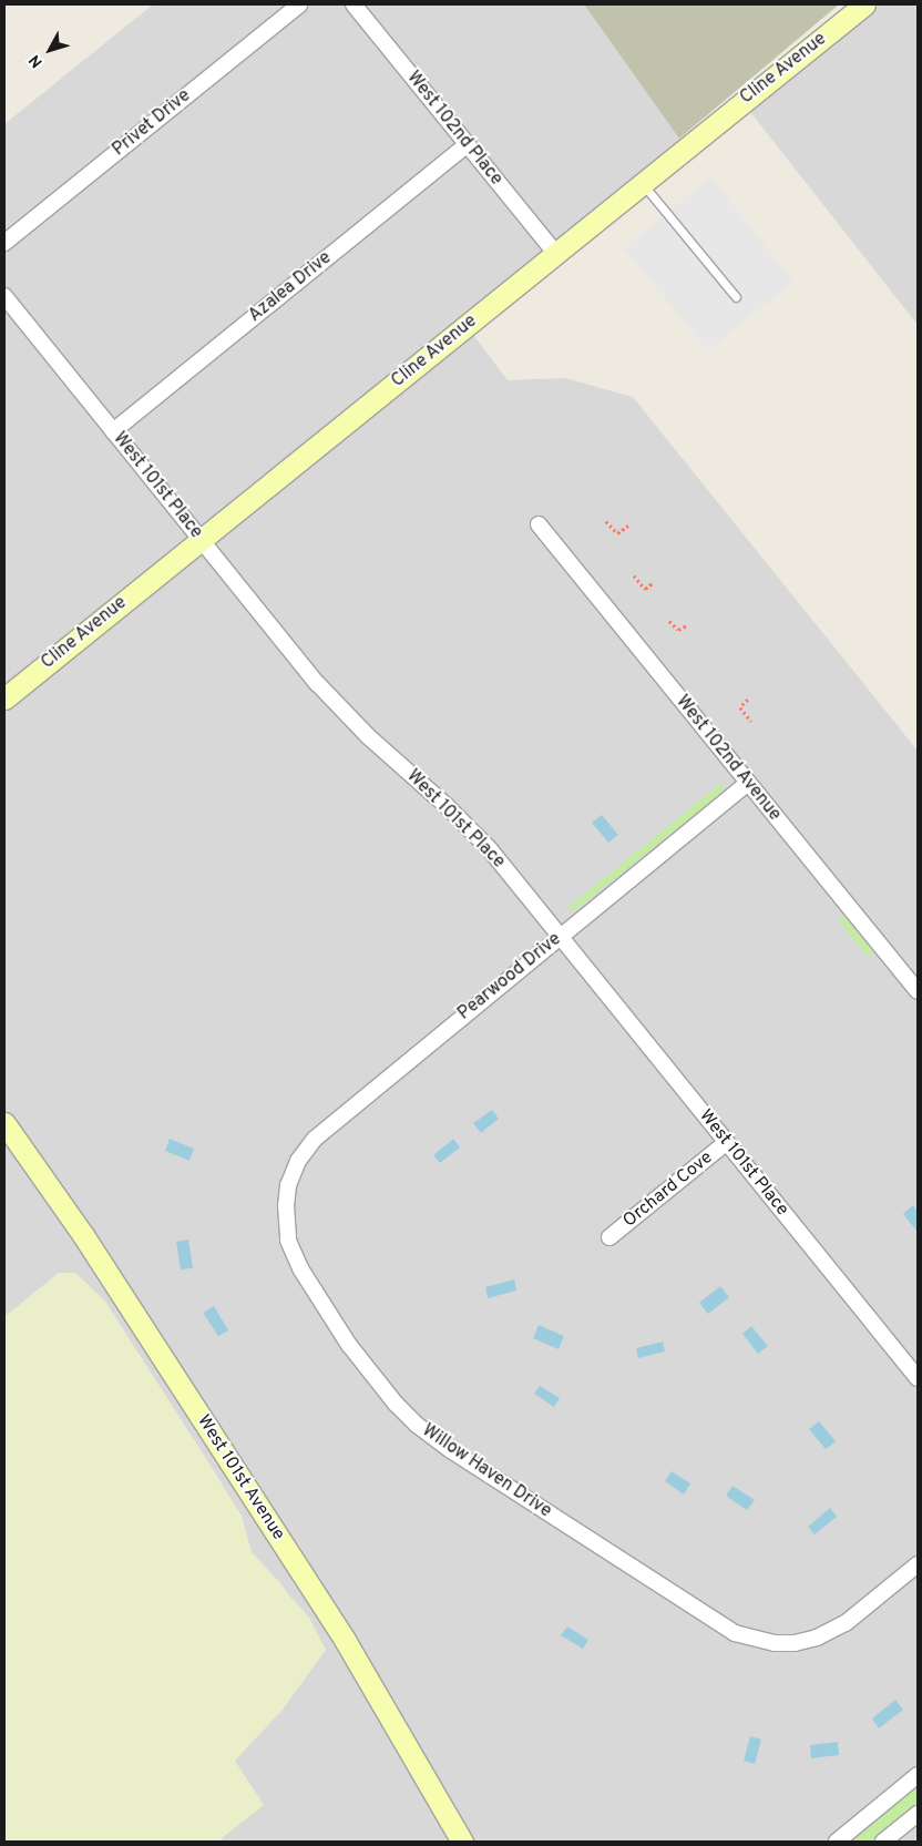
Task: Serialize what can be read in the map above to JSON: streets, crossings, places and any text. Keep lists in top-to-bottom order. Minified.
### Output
{"streets":{"street":["Cline Avenue","Privet Drive","West 102nd Place","Azalea Drive","West 101st Place","West 102nd Avenue","Pearwood Drive","Orchard Cove","Willow Haven Drive","West 101st Avenue"]},"crossings":[["Cline Avenue","West 102nd Place"],["Cline Avenue","West 101st Place"],["West 102nd Place","Azalea Drive"],["Azalea Drive","West 101st Place"],["West 101st Place","Pearwood Drive"],["West 101st Place","Orchard Cove"],["West 102nd Avenue","Pearwood Drive"],["Pearwood Drive","Willow Haven Drive"]],"north":"bottom left"}
